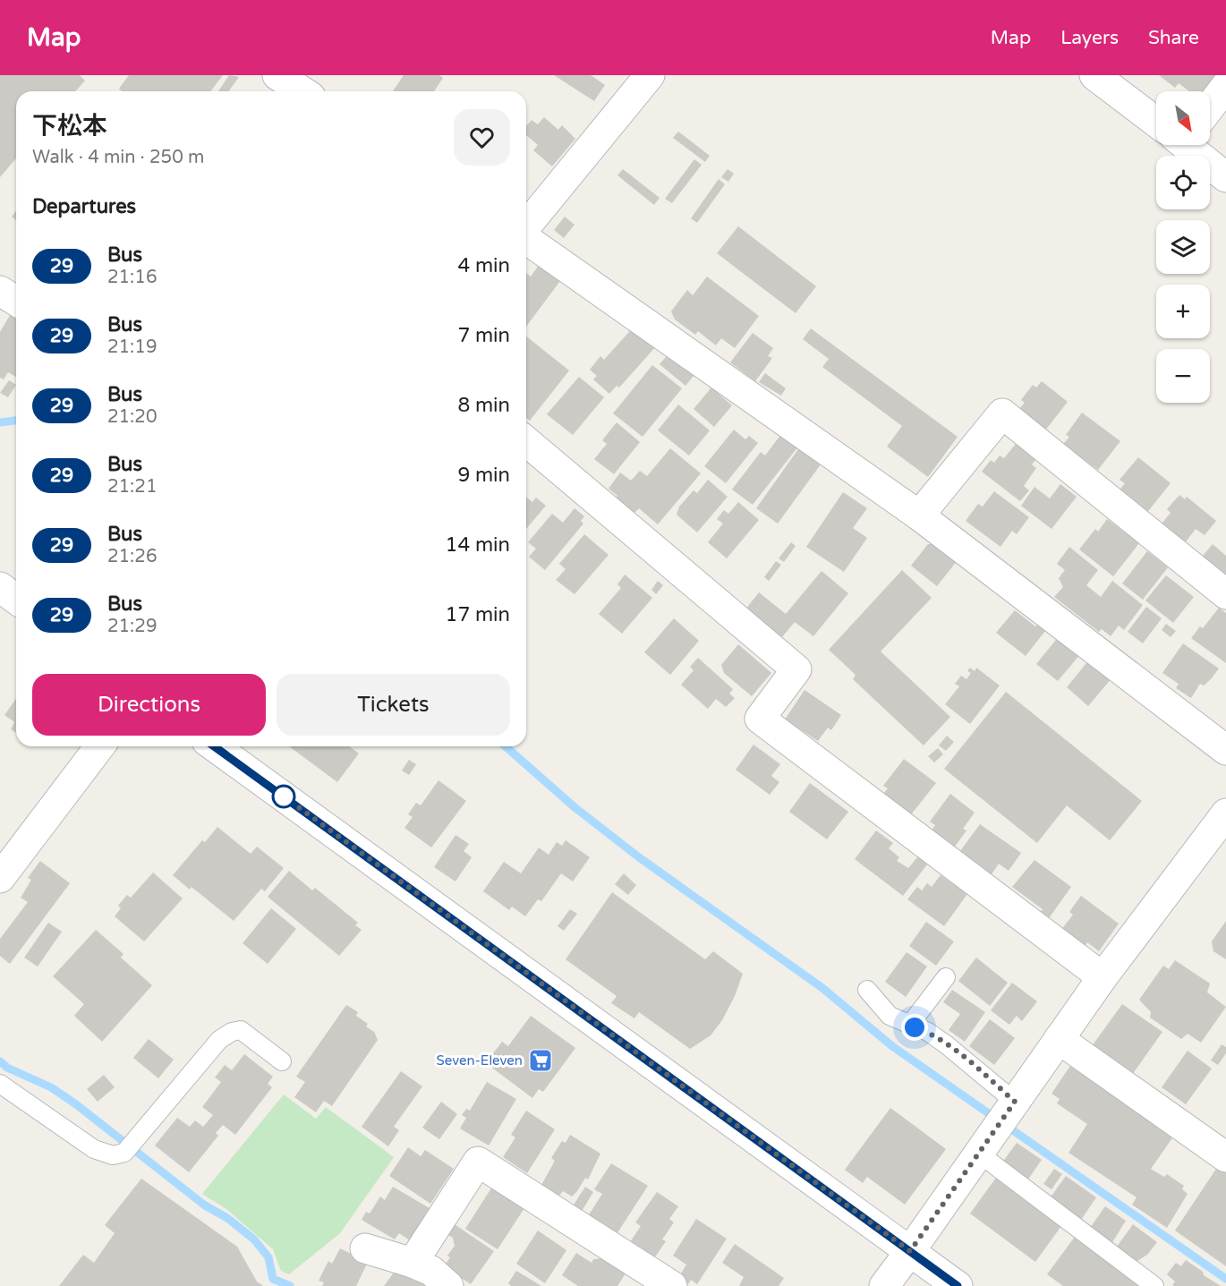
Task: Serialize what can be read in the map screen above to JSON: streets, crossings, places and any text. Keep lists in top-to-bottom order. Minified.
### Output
{"places":{"supermarket":["Seven-Eleven"]},"lines":["bus line 29"],"north":"bottom right","page":{"header":"Map","nav":["Map","Layers","Share"],"map_buttons":["+","−"],"heading":[["下松本","Walk · 4 min · 250 m"],"Departures"],"list":[{"mark":"29","name":"Bus","note":"21:16","value":"4 min"},{"mark":"29","name":"Bus","note":"21:19","value":"7 min"},{"mark":"29","name":"Bus","note":"21:20","value":"8 min"},{"mark":"29","name":"Bus","note":"21:21","value":"9 min"},{"mark":"29","name":"Bus","note":"21:26","value":"14 min"},{"mark":"29","name":"Bus","note":"21:29","value":"17 min"}],"buttons":["Directions","Tickets"]}}
